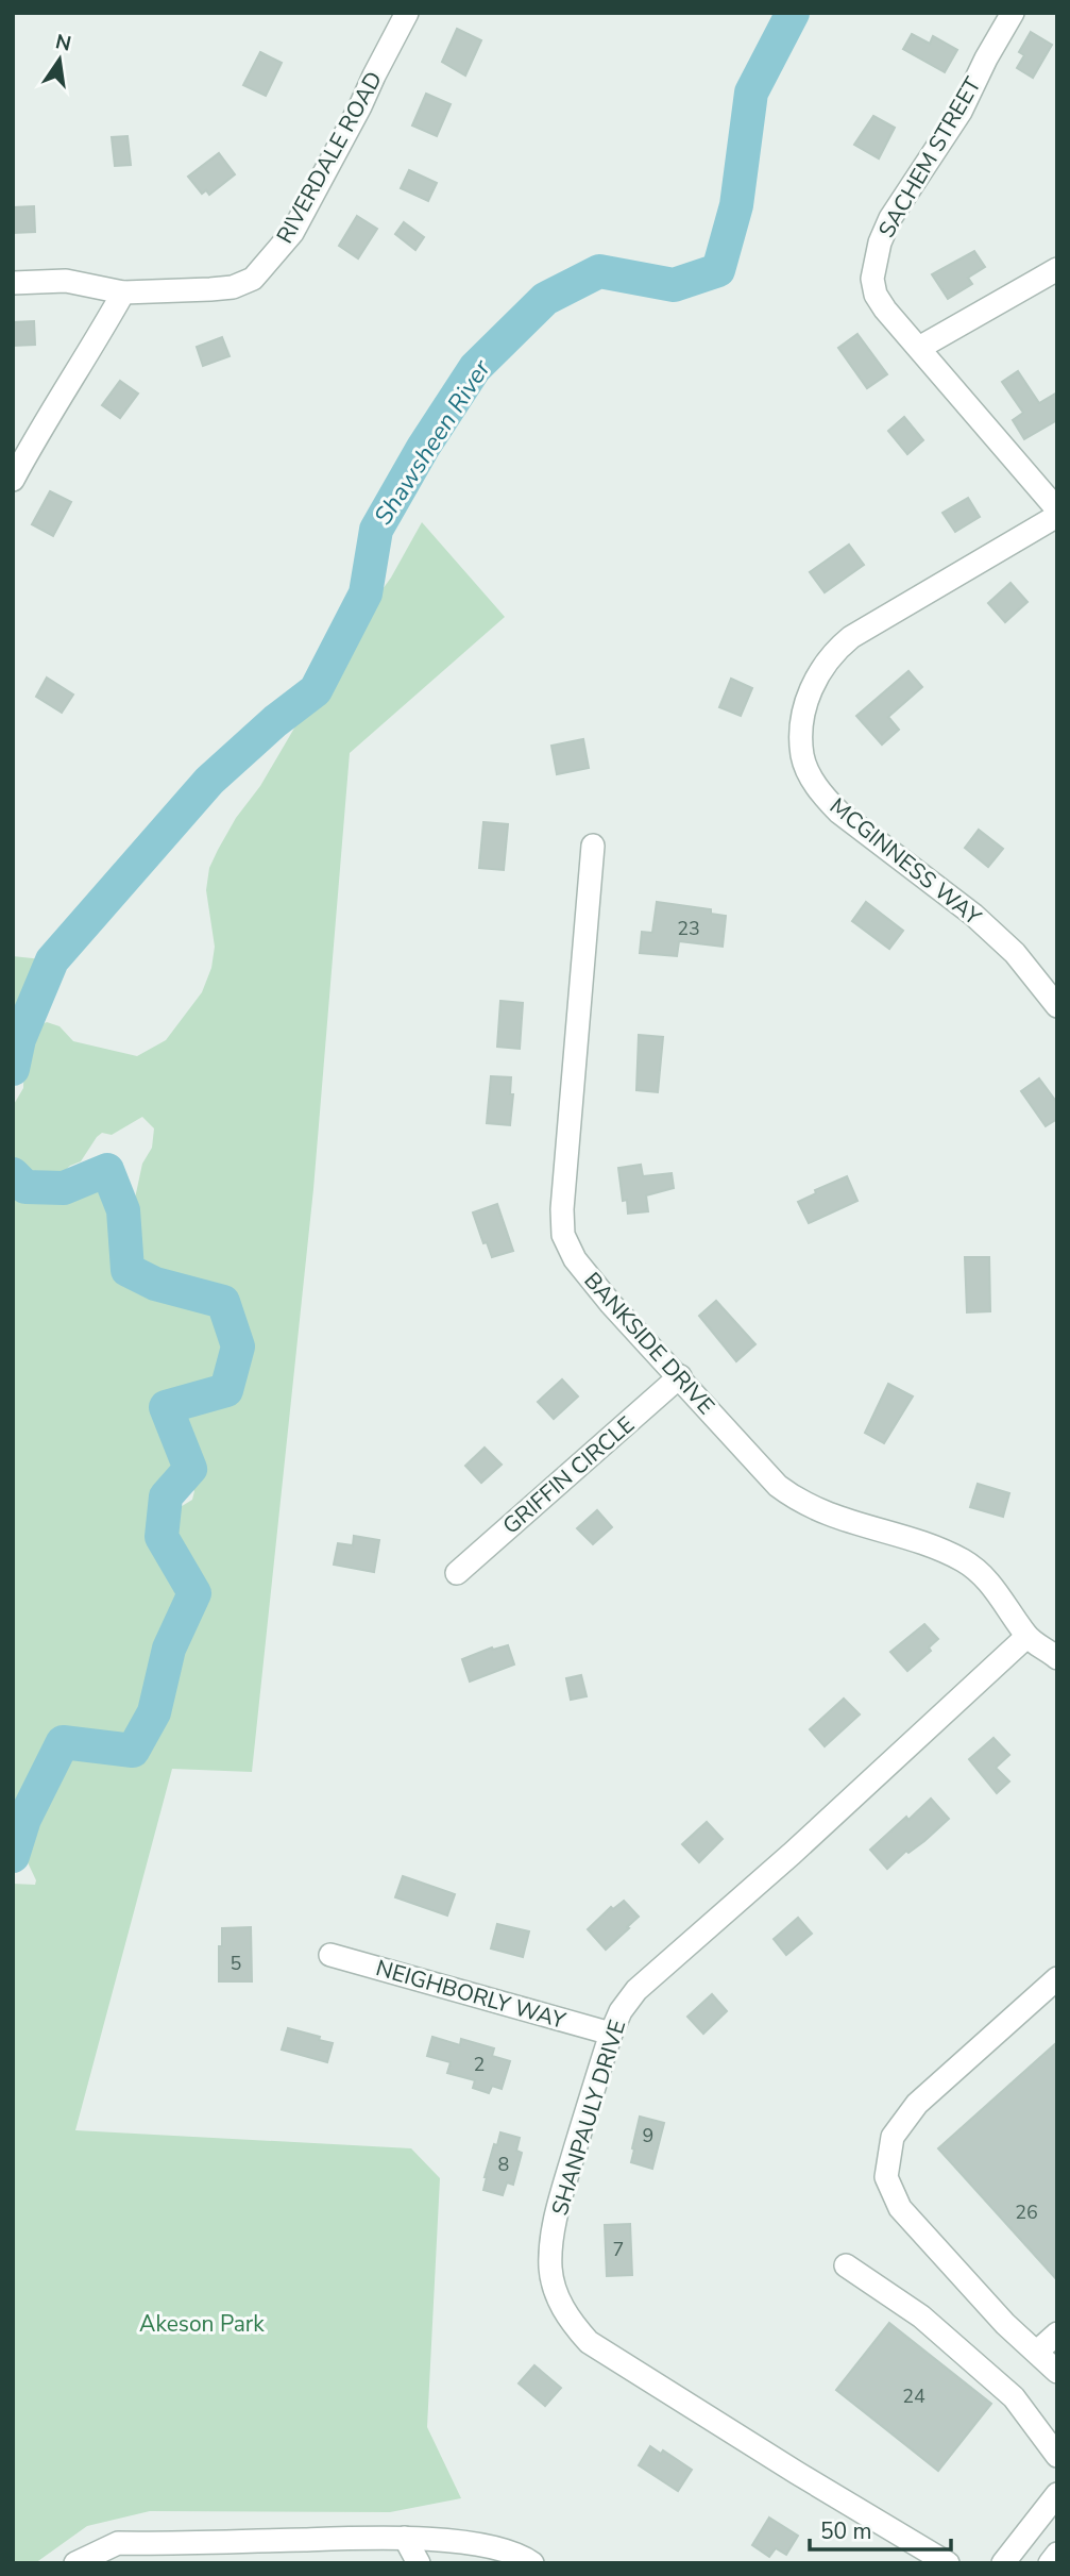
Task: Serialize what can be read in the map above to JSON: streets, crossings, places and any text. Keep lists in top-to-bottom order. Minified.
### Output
{"streets":{"street":["RIVERDALE ROAD","SACHEM STREET","MCGINNESS WAY","BANKSIDE DRIVE","GRIFFIN CIRCLE","NEIGHBORLY WAY","SHANPAULY DRIVE"]},"crossings":[["BANKSIDE DRIVE","GRIFFIN CIRCLE"],["BANKSIDE DRIVE","SHANPAULY DRIVE"],["NEIGHBORLY WAY","SHANPAULY DRIVE"]],"water":["Shawsheen River"],"parks":["Akeson Park"],"house_numbers":["23","5","2","9","8","26","7","24"],"scale_bar":"50 m","north":"top"}
